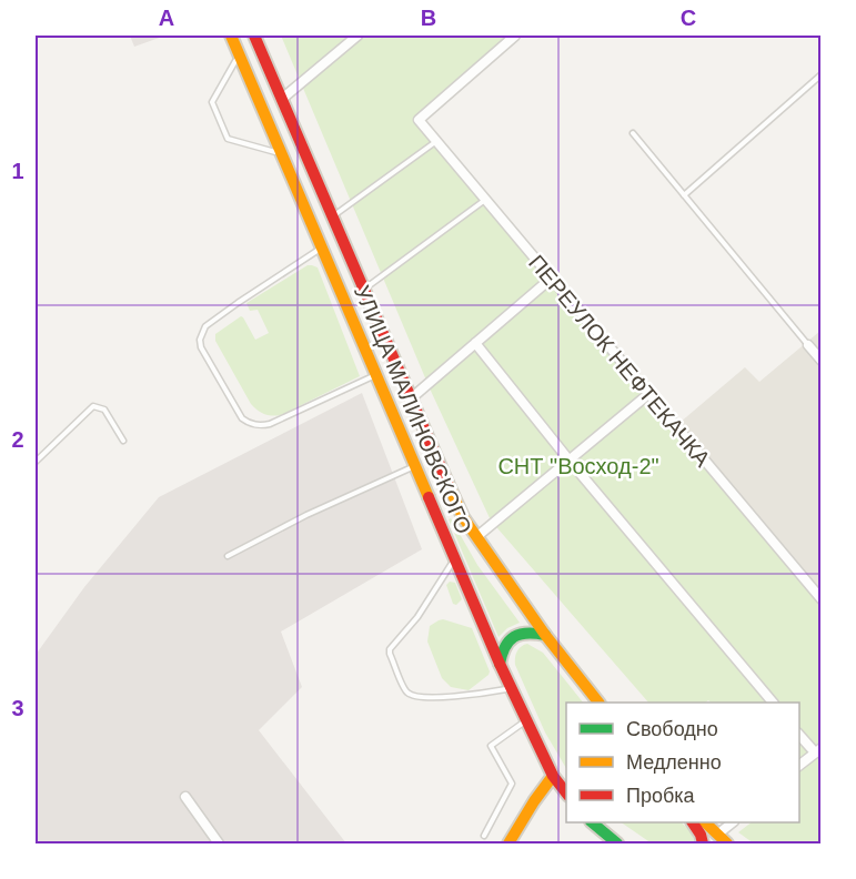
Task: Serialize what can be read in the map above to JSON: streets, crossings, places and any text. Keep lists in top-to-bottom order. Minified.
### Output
{"streets":{"main road":["УЛИЦА МАЛИНОВСКОГО"],"street":["ПЕРЕУЛОК НЕФТЕКАЧКА"]},"parks":["СНТ \"Восход-2\""],"legend":["Свободно","Медленно","Пробка"],"grid":{"columns":["A","B","C"],"rows":["1","2","3"]}}
